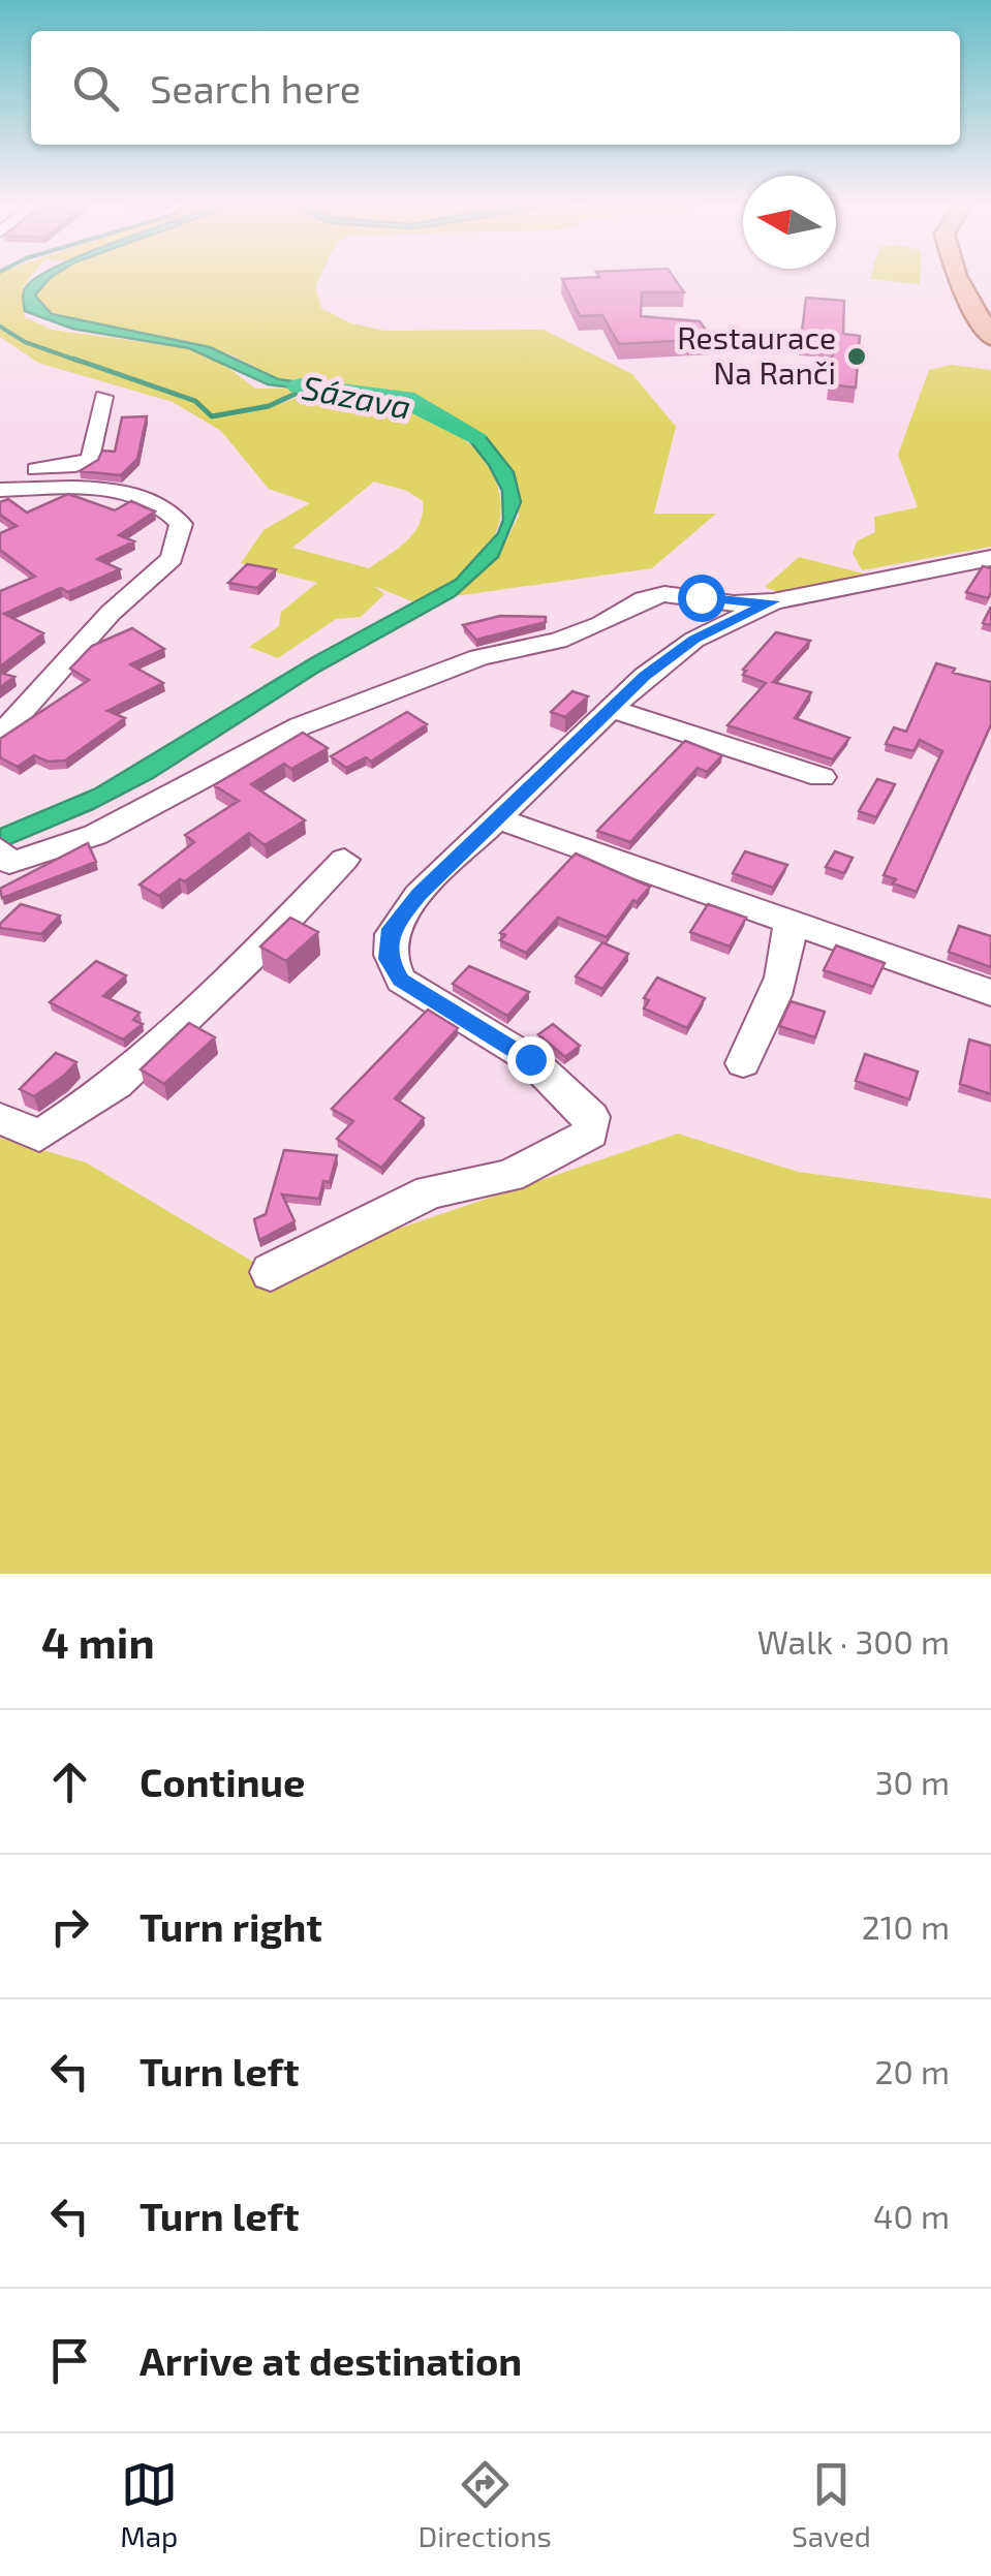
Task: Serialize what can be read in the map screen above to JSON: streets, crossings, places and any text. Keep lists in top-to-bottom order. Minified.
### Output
{"water":["Sázava"],"places":["Restaurace Na Ranči"],"north":"left","page":{"search":"Search here","heading":["4 min","Walk · 300 m"],"list":[["Continue","30 m"],["Turn right","210 m"],["Turn left","20 m"],["Turn left","40 m"],"Arrive at destination"],"nav":["Map","Directions","Saved"]}}
